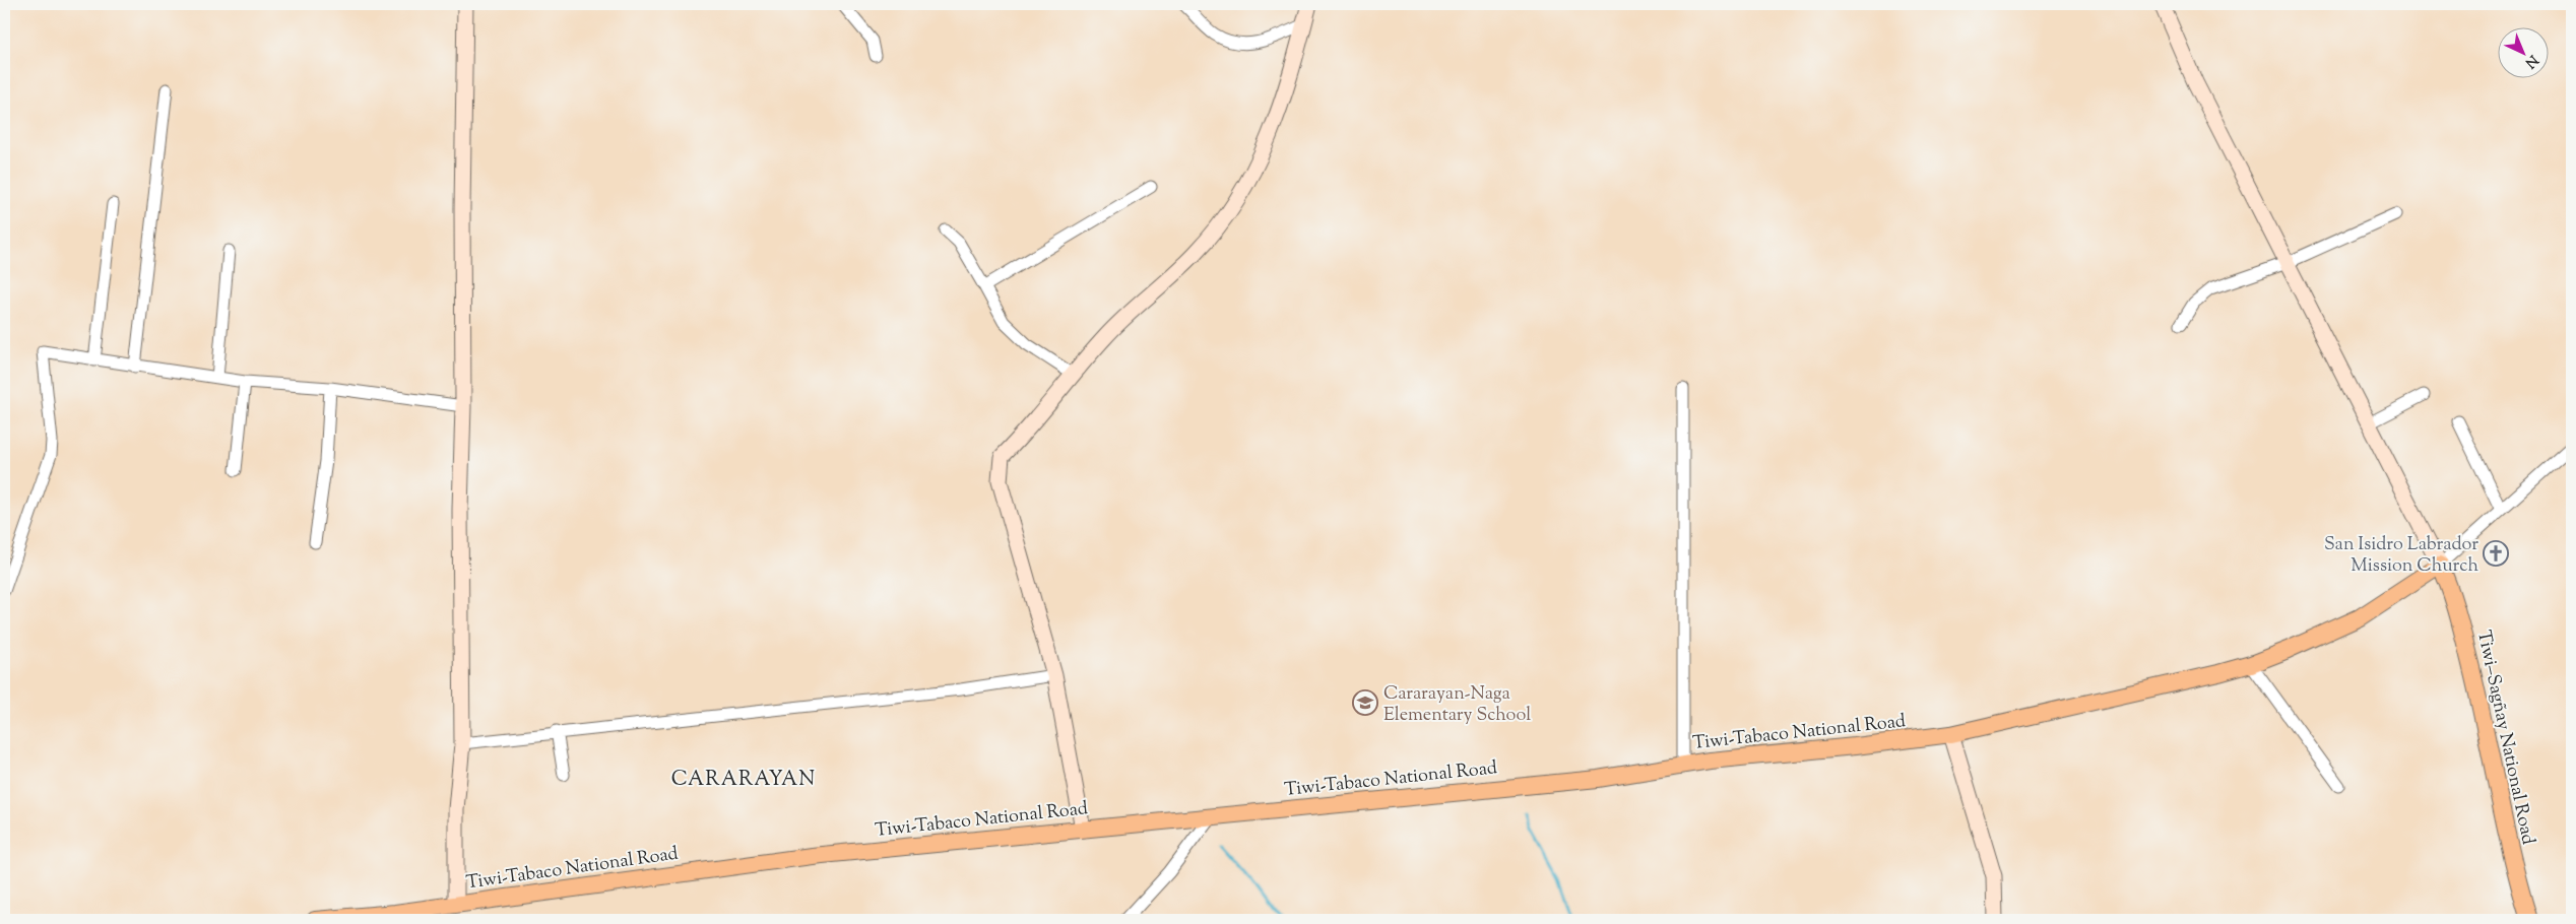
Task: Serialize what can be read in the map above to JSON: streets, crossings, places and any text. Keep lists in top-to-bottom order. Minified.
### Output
{"streets":{"main road":["Tiwi-Tabaco National Road","Tiwi–Sagñay National Road"]},"crossings":[["Tiwi-Tabaco National Road","Tiwi–Sagñay National Road"]],"districts":["CARARAYAN"],"places":{"church":["San Isidro Labrador Mission Church"],"school or university":["Cararayan-Naga Elementary School"]},"north":"bottom right"}
